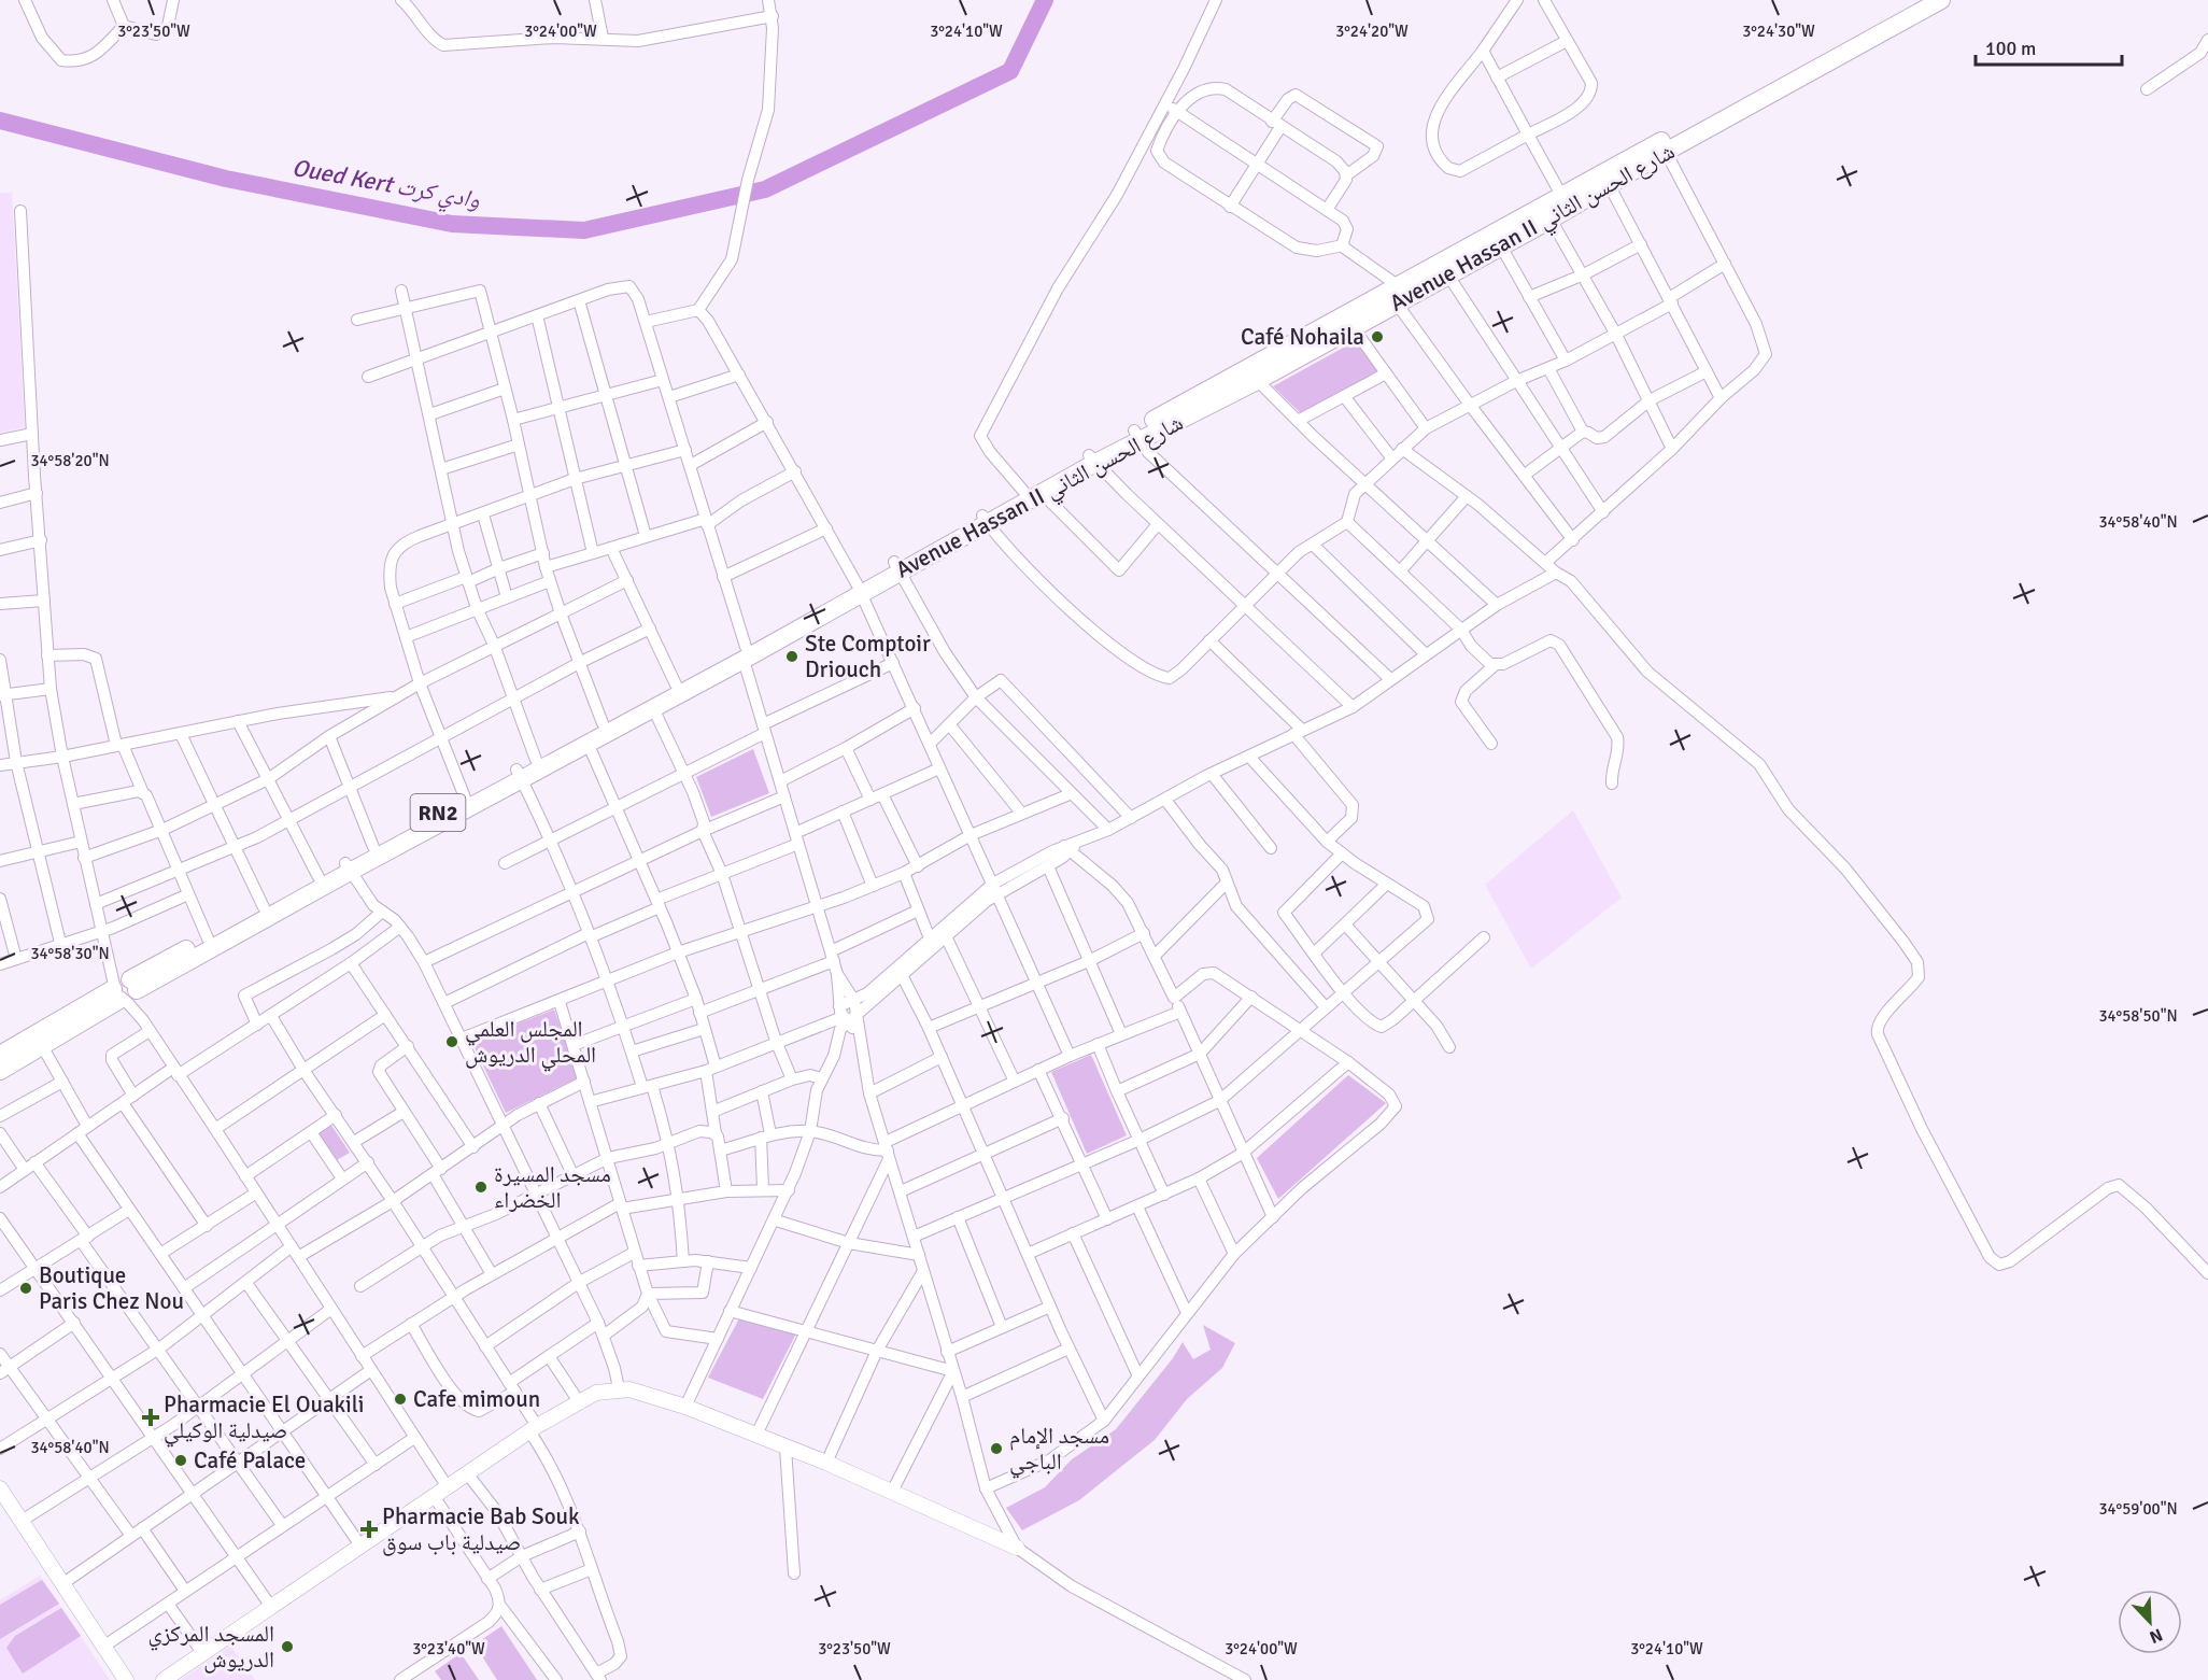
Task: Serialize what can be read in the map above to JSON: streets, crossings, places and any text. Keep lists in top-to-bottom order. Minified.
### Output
{"streets":{"main road":["Avenue Hassan II شارع الحسن الثاني","RN2"]},"water":["Oued Kert وادي كرت"],"places":{"other":["Café Nohaila","Ste Comptoir Driouch","المجلس العلمي المحلي الدريوش","مسجد المسيرة الخضراء","Boutique Paris Chez Nou","Cafe mimoun","مسجد الإمام الباجي","Café Palace","المسجد المركزي الدريوش"],"health":["Pharmacie El Ouakili صيدلية الوكيلي","Pharmacie Bab Souk صيدلية باب سوق"]},"scale_bar":"100 m","north":"bottom right","coordinates":["3°24'30\"W","3°23'50\"W","3°24'00\"W","3°24'10\"W","3°24'20\"W","34°58'20\"N","34°58'40\"N","34°58'30\"N","34°58'50\"N","34°59'00\"N","3°23'40\"W"]}
